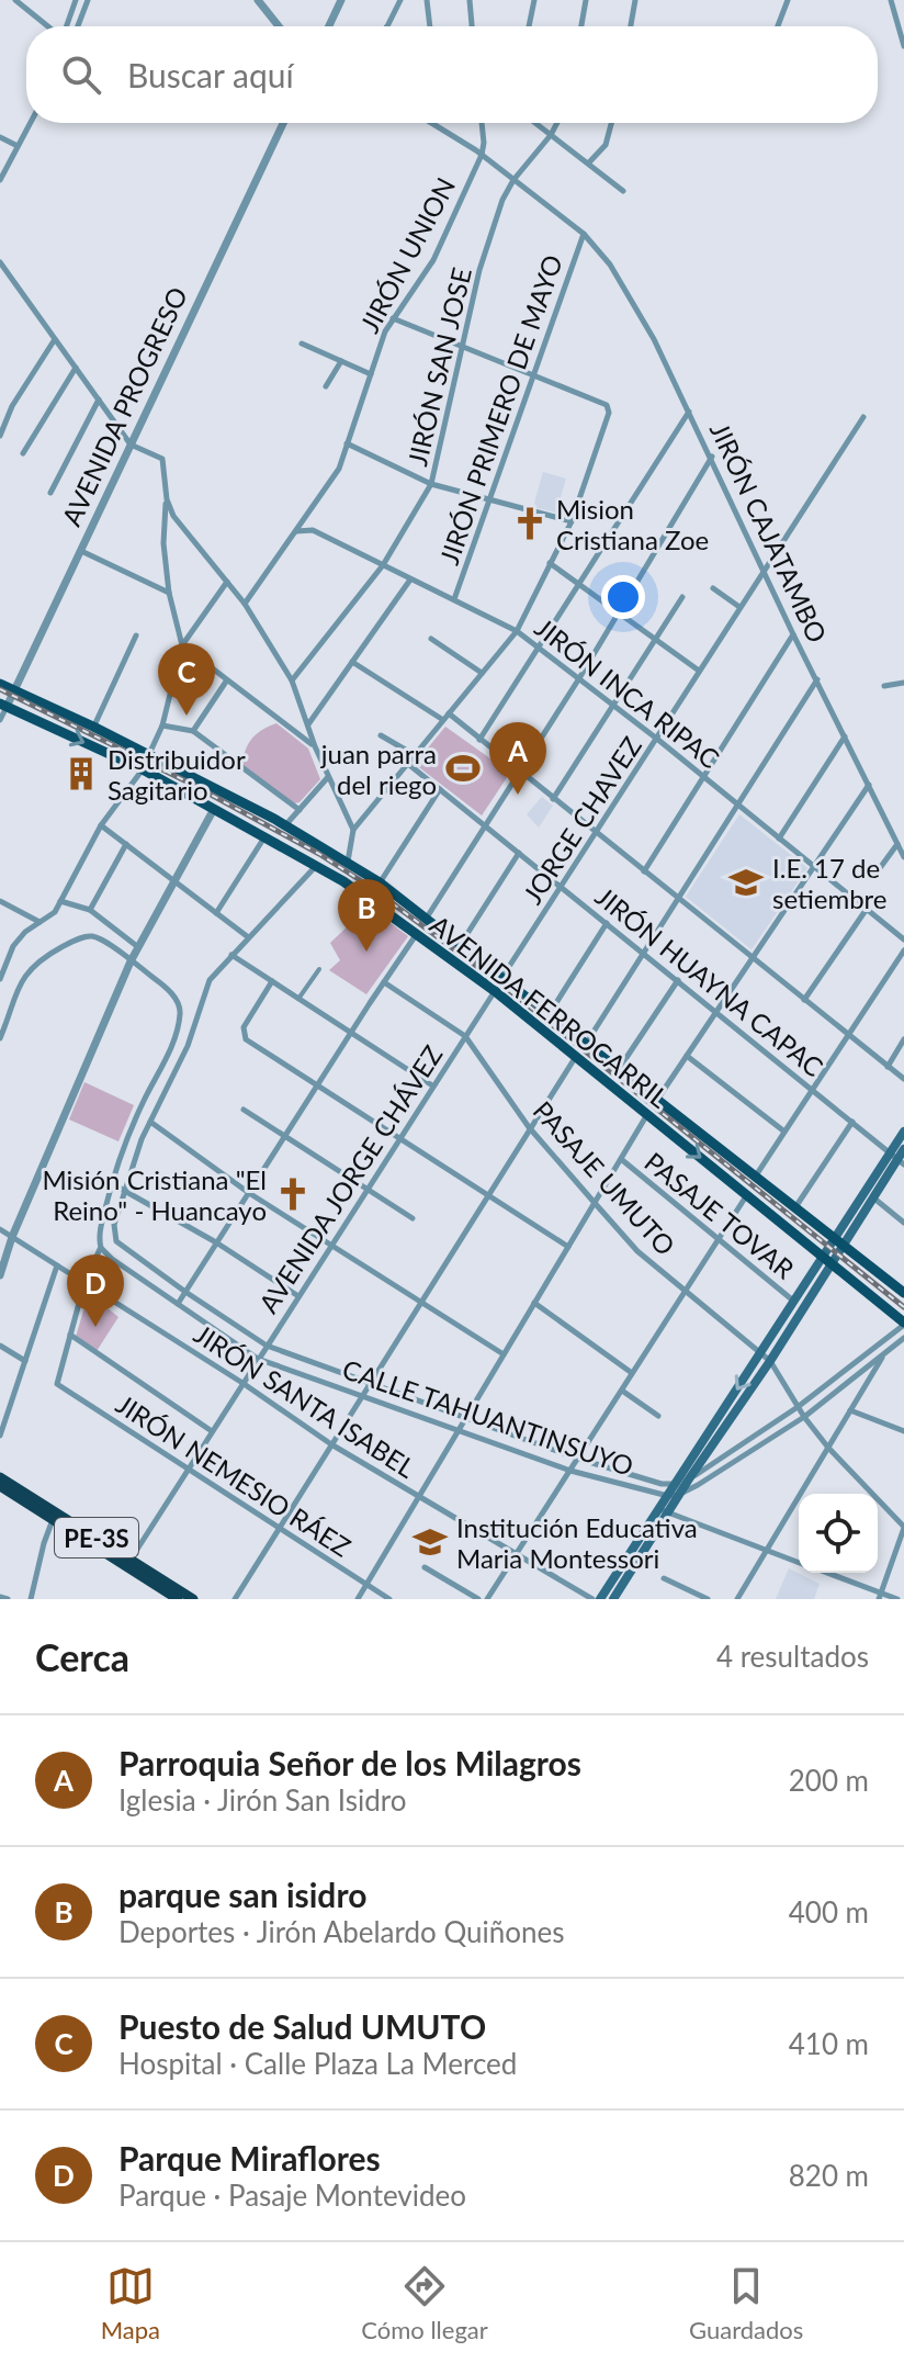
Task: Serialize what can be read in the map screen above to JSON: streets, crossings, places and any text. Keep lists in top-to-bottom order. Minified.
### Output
{"streets":{"highway":["PE-3S"],"main road":["AVENIDA FERROCARRIL"],"street":["JIRÓN UNION","JIRÓN SAN JOSE","AVENIDA PROGRESO","JIRÓN PRIMERO DE MAYO","JIRÓN CAJATAMBO","JIRÓN INCA RIPAC","JORGE CHAVEZ","JIRÓN HUAYNA CAPAC","PASAJE UMUTO","AVENIDA JORGE CHÁVEZ","PASAJE TOVAR","JIRÓN SANTA ISABEL","CALLE TAHUANTINSUYO","JIRÓN NEMESIO RÁEZ"]},"crossings":[["JIRÓN UNION","JIRÓN CAJATAMBO"],["JIRÓN UNION","JIRÓN INCA RIPAC"],["JIRÓN SAN JOSE","JIRÓN CAJATAMBO"],["JIRÓN SAN JOSE","JIRÓN INCA RIPAC"],["AVENIDA PROGRESO","AVENIDA FERROCARRIL"],["JIRÓN PRIMERO DE MAYO","JIRÓN CAJATAMBO"],["JIRÓN PRIMERO DE MAYO","JIRÓN INCA RIPAC"],["JIRÓN CAJATAMBO","JORGE CHAVEZ"],["JIRÓN INCA RIPAC","JORGE CHAVEZ"],["JORGE CHAVEZ","JIRÓN HUAYNA CAPAC"],["JORGE CHAVEZ","AVENIDA FERROCARRIL"],["AVENIDA FERROCARRIL","AVENIDA JORGE CHÁVEZ"],["AVENIDA FERROCARRIL","CALLE TAHUANTINSUYO"],["PASAJE UMUTO","AVENIDA JORGE CHÁVEZ"],["PASAJE UMUTO","CALLE TAHUANTINSUYO"],["AVENIDA JORGE CHÁVEZ","JIRÓN SANTA ISABEL"],["AVENIDA JORGE CHÁVEZ","CALLE TAHUANTINSUYO"],["AVENIDA JORGE CHÁVEZ","JIRÓN NEMESIO RÁEZ"],["AVENIDA JORGE CHÁVEZ","PE-3S"]],"places":{"church":["Mision Cristiana Zoe","Misión Cristiana \"El Reino\" - Huancayo"],"sports":["juan parra del riego"],"building":["Distribuidor Sagitario"],"school or university":["I.E. 17 de setiembre","Institución Educativa Maria Montessori"]},"page":{"search":"Buscar aquí","pins":["C","A","B","D"],"heading":["Cerca","4 resultados"],"list":[{"mark":"A","name":"Parroquia Señor de los Milagros","note":"Iglesia · Jirón San Isidro","value":"200 m"},{"mark":"B","name":"parque san isidro","note":"Deportes · Jirón Abelardo Quiñones","value":"400 m"},{"mark":"C","name":"Puesto de Salud UMUTO","note":"Hospital · Calle Plaza La Merced","value":"410 m"},{"mark":"D","name":"Parque Miraflores","note":"Parque · Pasaje Montevideo","value":"820 m"}],"nav":["Mapa","Cómo llegar","Guardados"]}}
